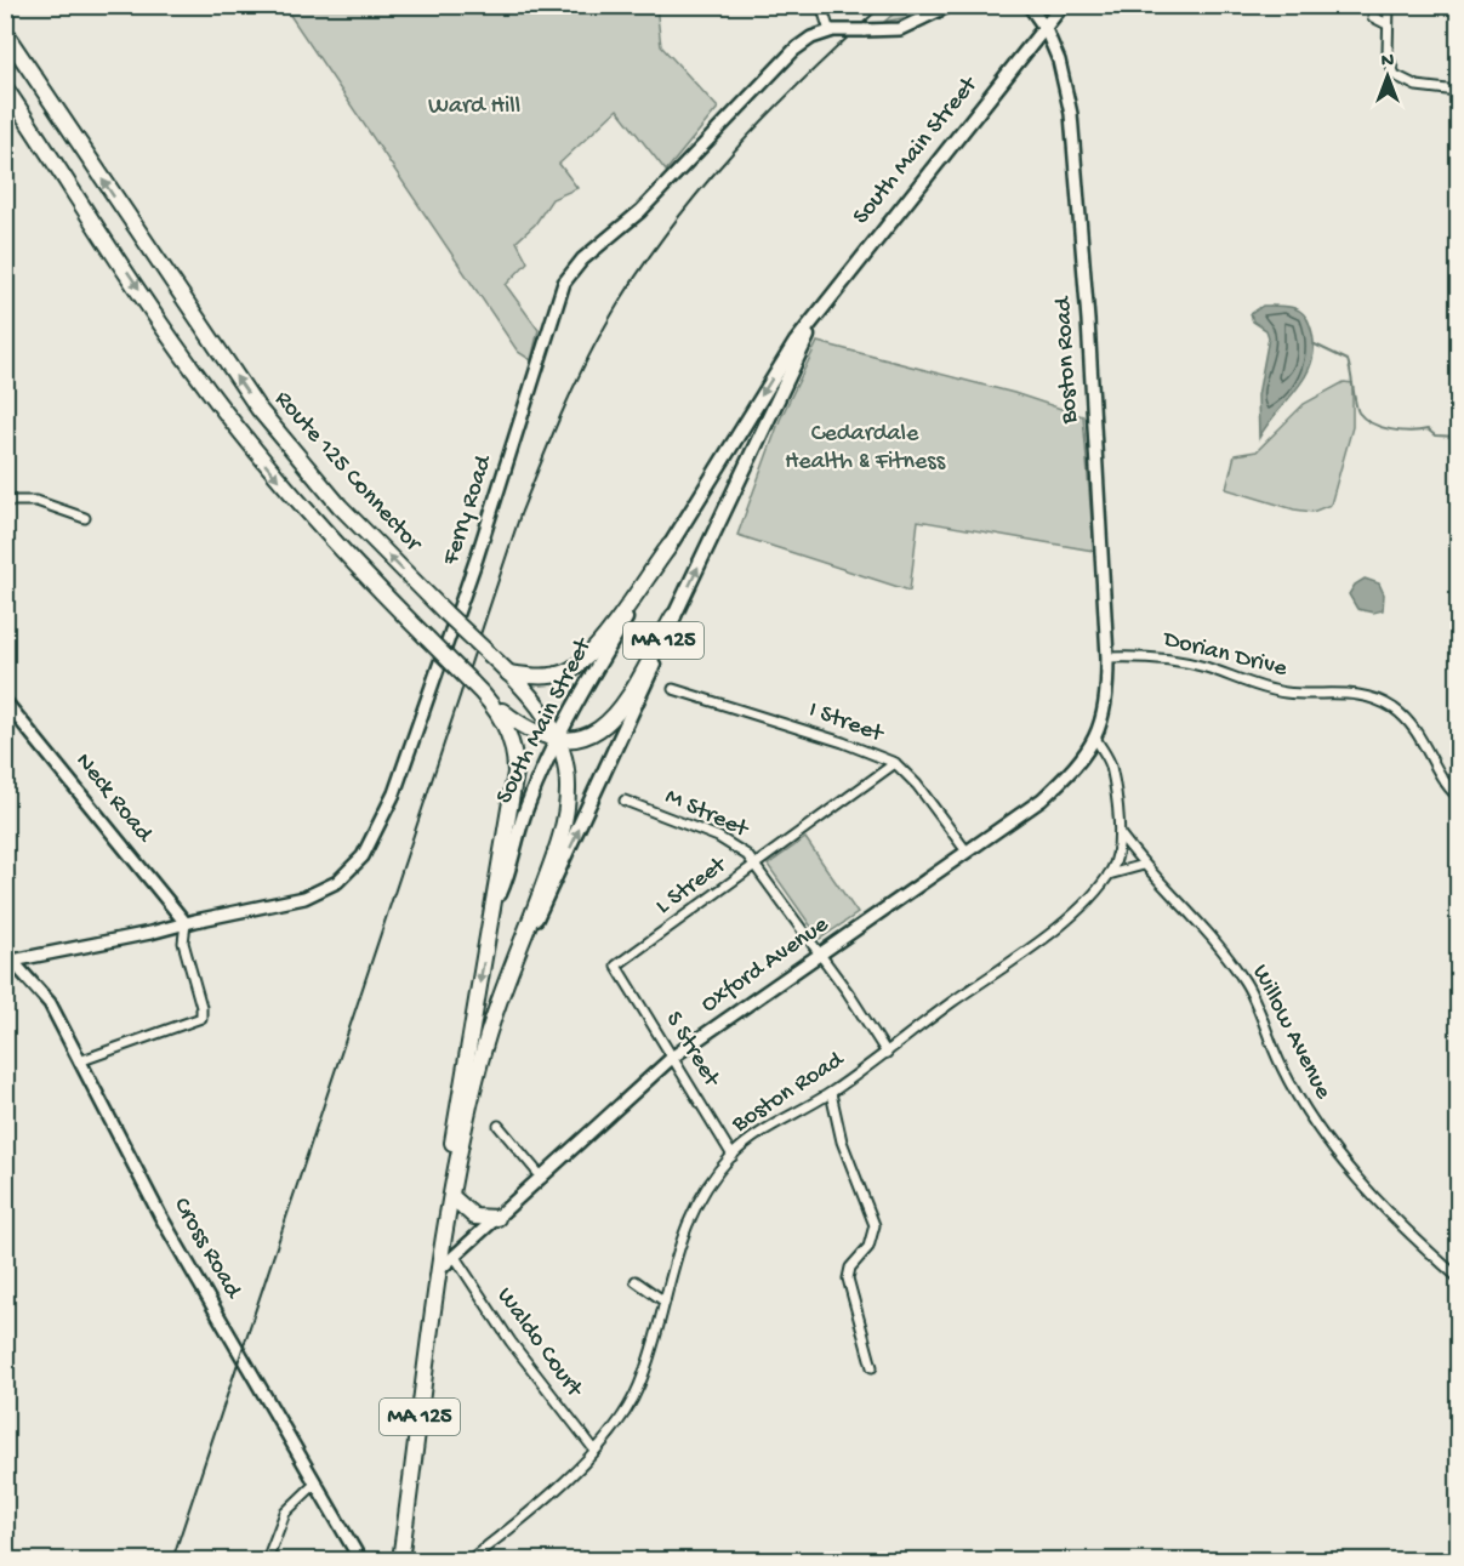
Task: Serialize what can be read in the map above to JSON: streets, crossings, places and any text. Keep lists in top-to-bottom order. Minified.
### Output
{"streets":{"highway":["South Main Street","Route 125 Connector","MA 125"],"street":["Boston Road","Ferry Road","Dorian Drive","I Street","Neck Road","M Street","L Street","Oxford Avenue","Willow Avenue","S Street","Cross Road","Waldo Court"]},"crossings":[["South Main Street","Boston Road"],["South Main Street","Route 125 Connector"],["South Main Street","MA 125"],["South Main Street","Oxford Avenue"],["Boston Road","Dorian Drive"],["Boston Road","M Street"],["Boston Road","Oxford Avenue"],["Boston Road","Willow Avenue"],["Boston Road","S Street"],["Boston Road","Waldo Court"],["Ferry Road","Neck Road"],["Ferry Road","Cross Road"],["MA 125","Oxford Avenue"],["I Street","L Street"],["I Street","Oxford Avenue"],["M Street","L Street"],["M Street","Oxford Avenue"],["L Street","S Street"],["Oxford Avenue","S Street"],["Oxford Avenue","Waldo Court"]],"parks":["Ward Hill","Cedardale Health & Fitness"],"north":"top"}
